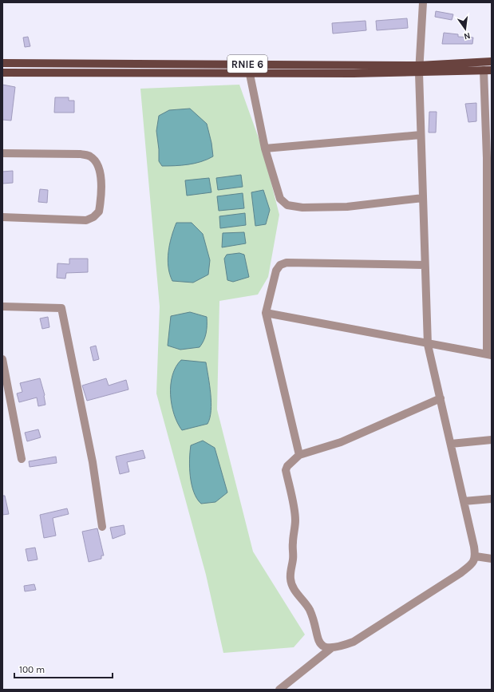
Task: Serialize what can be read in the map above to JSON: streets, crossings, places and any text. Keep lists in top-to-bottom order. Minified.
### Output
{"streets":{"main road":["RNIE 6"]},"scale_bar":"100 m","north":"bottom"}
